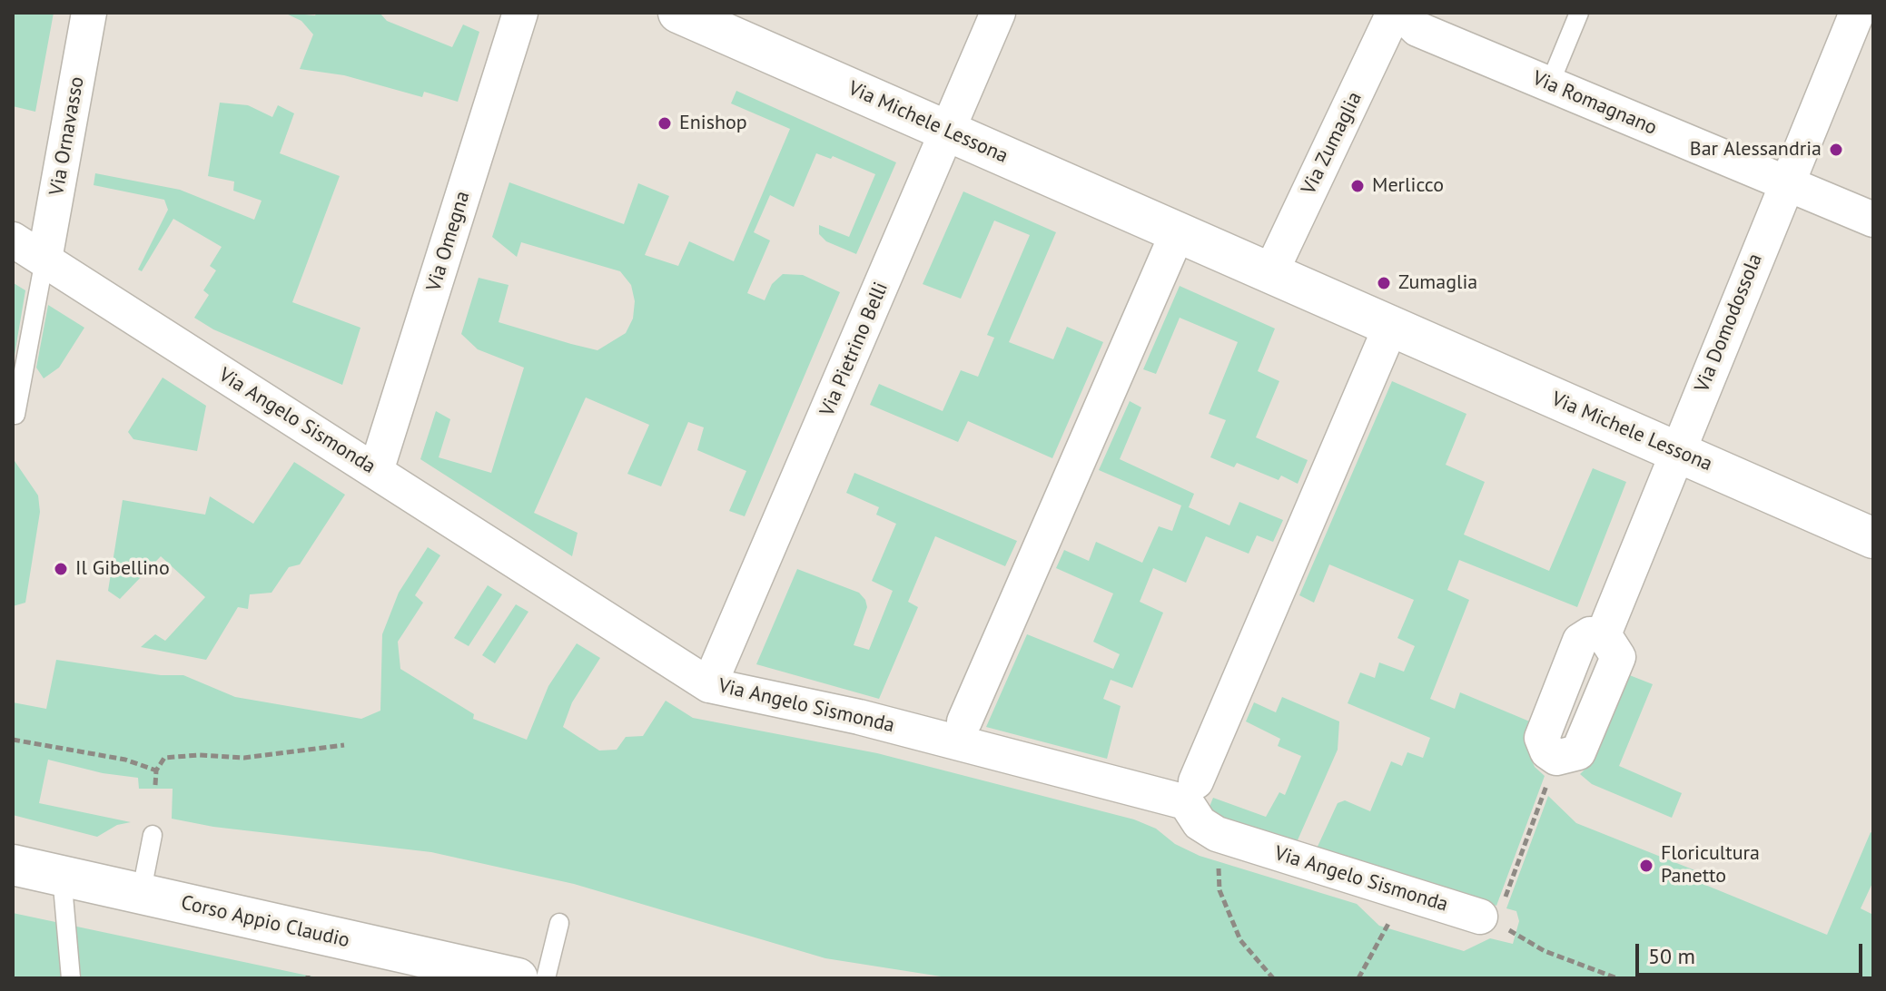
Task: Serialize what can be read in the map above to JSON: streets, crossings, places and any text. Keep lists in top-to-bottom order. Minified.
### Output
{"streets":{"street":["Via Romagnano","Via Michele Lessona","Via Ornavasso","Via Zumaglia","Via Omegna","Via Domodossola","Via Pietrino Belli","Via Angelo Sismonda","Corso Appio Claudio"]},"crossings":[["Via Romagnano","Via Domodossola"],["Via Michele Lessona","Via Zumaglia"],["Via Michele Lessona","Via Domodossola"],["Via Michele Lessona","Via Pietrino Belli"],["Via Ornavasso","Via Angelo Sismonda"],["Via Omegna","Via Angelo Sismonda"],["Via Pietrino Belli","Via Angelo Sismonda"]],"places":["Enishop","Bar Alessandria","Merlicco","Zumaglia","Il Gibellino","Floricultura Panetto"],"scale_bar":"50 m"}
